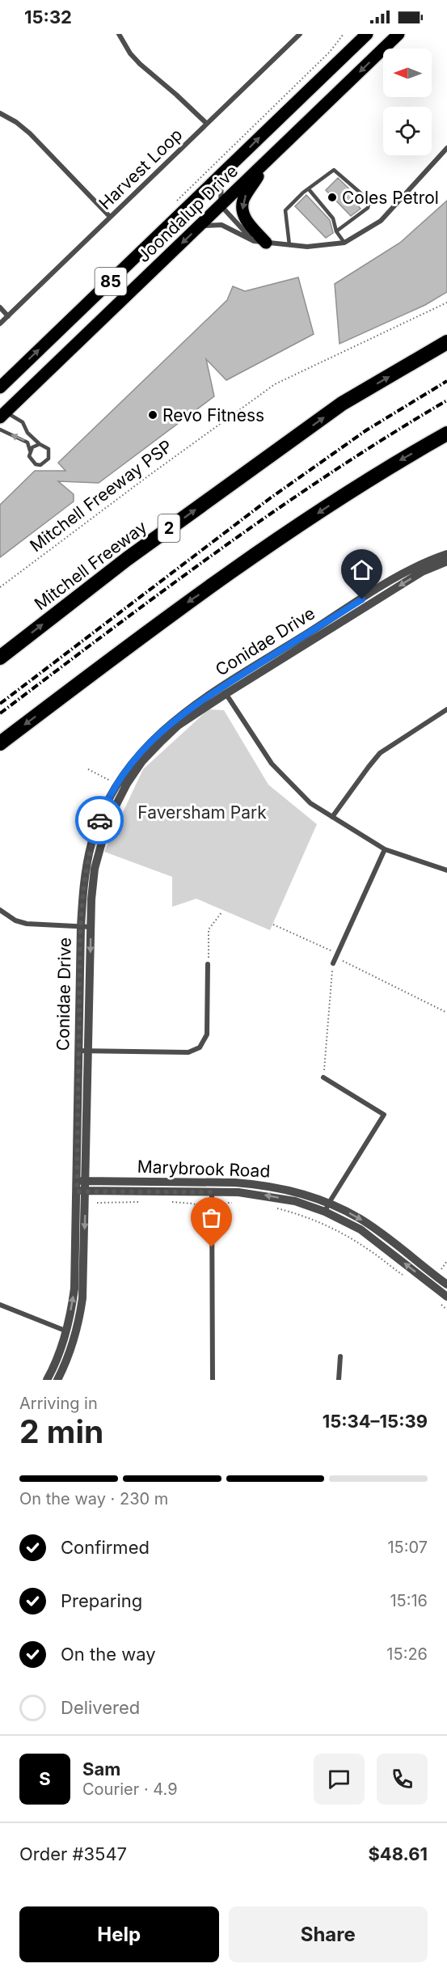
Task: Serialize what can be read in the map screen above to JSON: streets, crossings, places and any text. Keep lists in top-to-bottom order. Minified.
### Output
{"streets":{"highway":["2","Mitchell Freeway"],"main road":["Joondalup Drive","85"],"street":["Harvest Loop","Conidae Drive","Marybrook Road"],"path":["Mitchell Freeway PSP"]},"crossings":[["Conidae Drive","Marybrook Road"]],"parks":["Faversham Park"],"places":["Coles Petrol","Revo Fitness"],"north":"left","page":{"status":"15:32","heading":["2 min","Arriving in","15:34–15:39"],"panel":["Sam","Courier · 4.9","Order #3547","$48.61"],"bar":"On the way · 230 m","list":[["Confirmed","15:07"],["Preparing","15:16"],["On the way","15:26"],"Delivered"],"round":"S","buttons":["Help","Share"]}}
